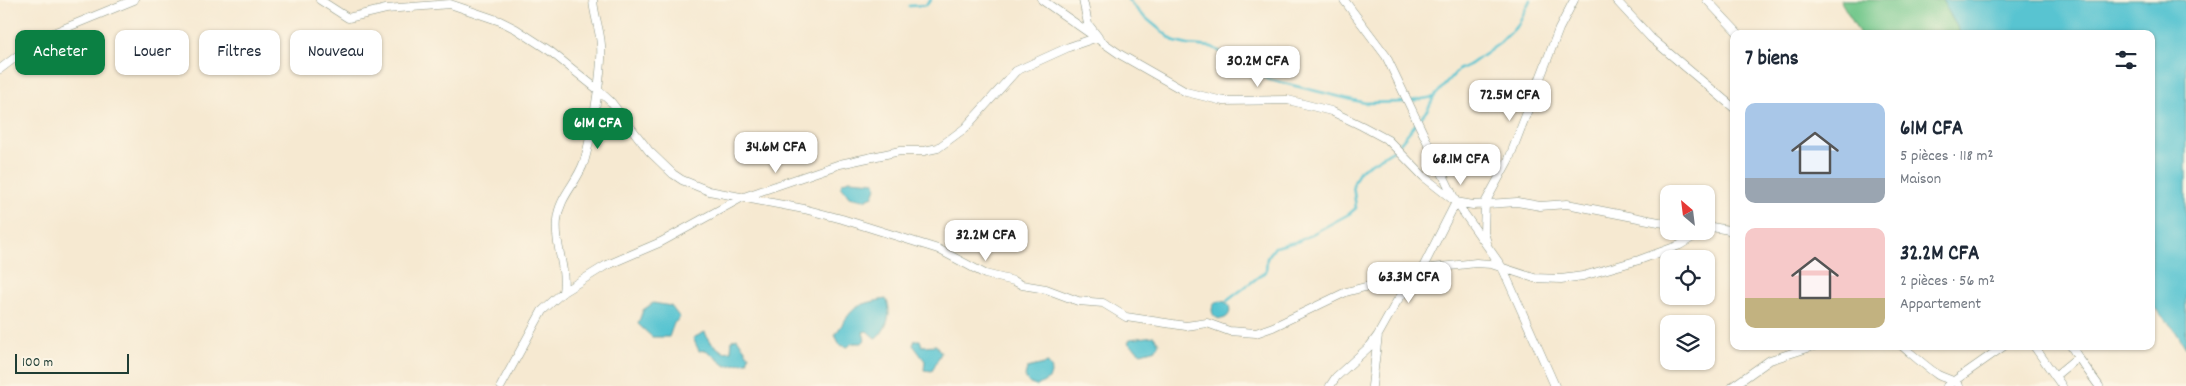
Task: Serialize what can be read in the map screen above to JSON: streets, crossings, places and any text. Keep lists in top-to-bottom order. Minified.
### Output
{"scale_bar":"100 m","north":"top left","page":{"chip":["Acheter","Louer","Filtres","Nouveau"],"heading":"7 biens","price":["30.2M CFA","72.5M CFA","61M CFA","34.6M CFA","68.1M CFA","32.2M CFA","63.3M CFA"],"list":[{"name":"61M CFA","note":"5 pièces · 118 m² · Maison"},{"name":"32.2M CFA","note":"2 pièces · 56 m² · Appartement"}],"scale":"100 m"}}
